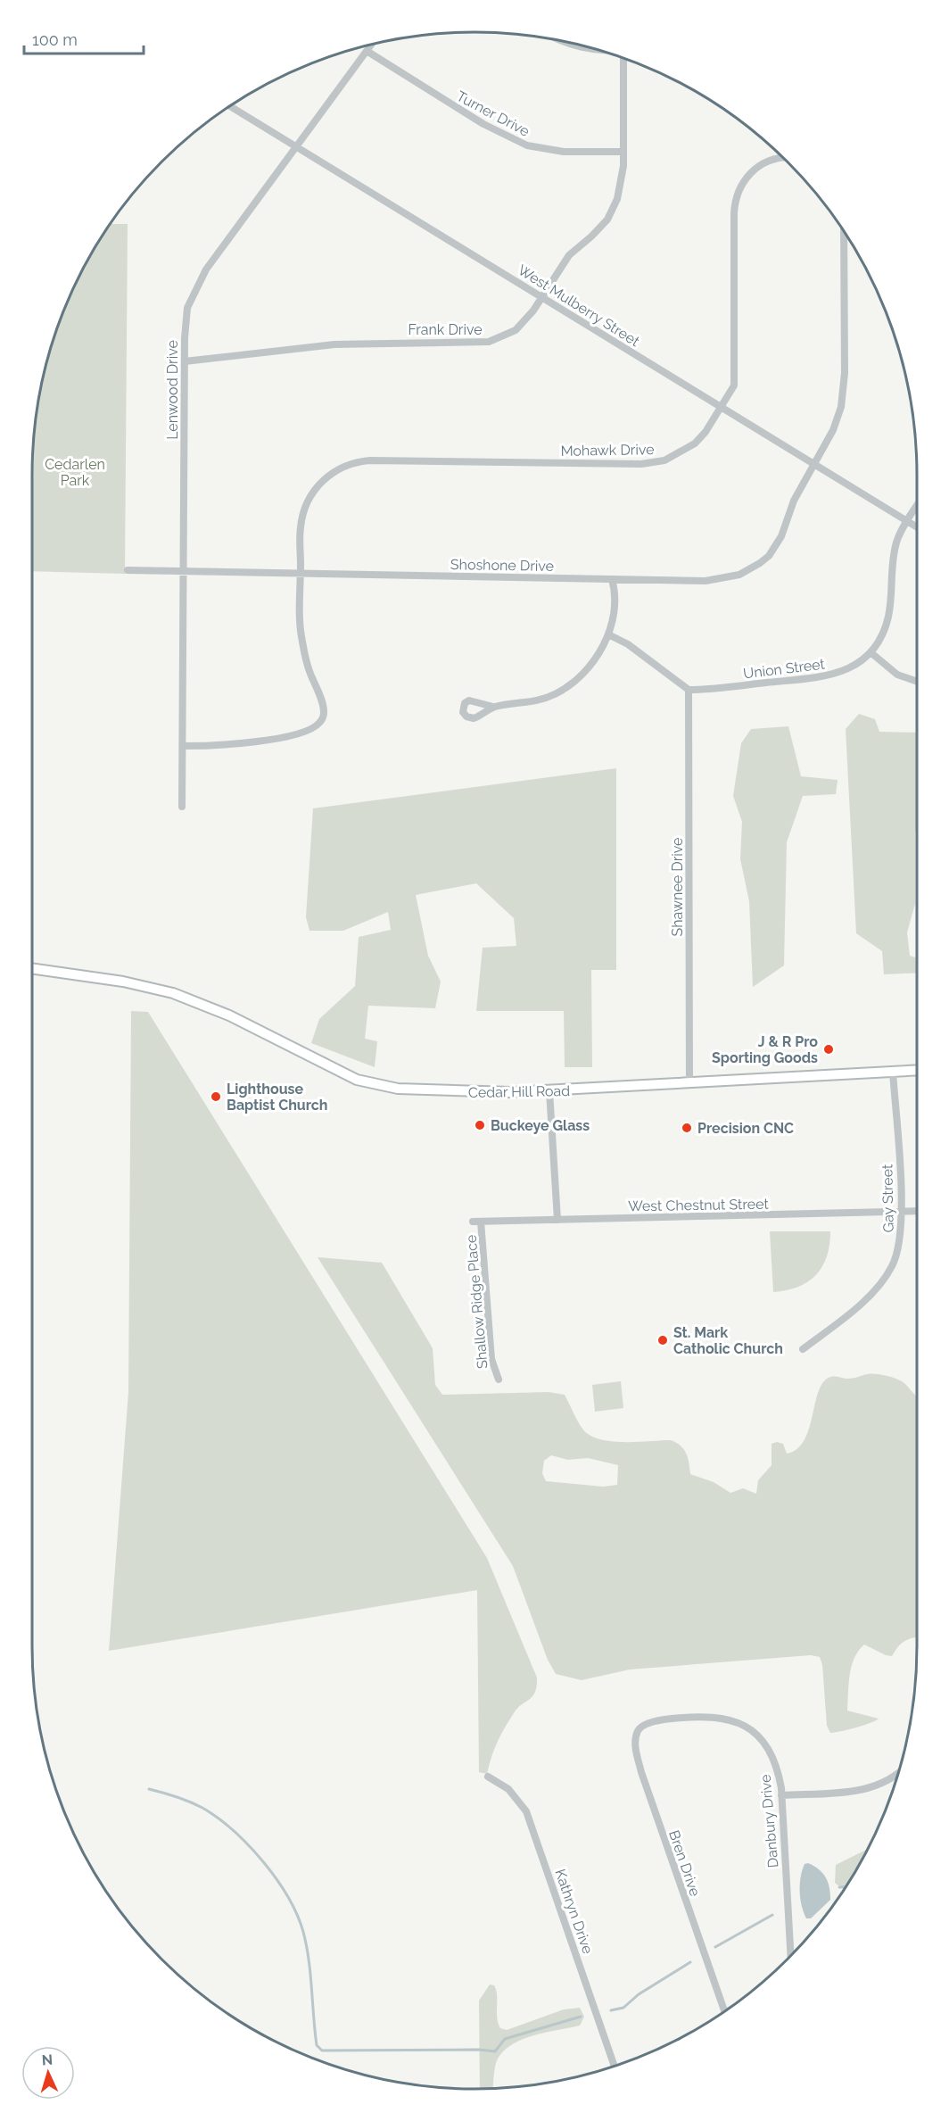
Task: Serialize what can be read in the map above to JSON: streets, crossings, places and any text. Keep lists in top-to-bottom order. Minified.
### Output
{"streets":{"main road":["Cedar Hill Road"],"street":["Turner Drive","West Mulberry Street","Frank Drive","Lenwood Drive","Mohawk Drive","Shoshone Drive","Union Street","Shawnee Drive","Gay Street","West Chestnut Street","Shallow Ridge Place","Danbury Drive","Bren Drive","Kathryn Drive"]},"crossings":[["Turner Drive","Frank Drive"],["Turner Drive","Lenwood Drive"],["West Mulberry Street","Frank Drive"],["West Mulberry Street","Lenwood Drive"],["West Mulberry Street","Mohawk Drive"],["West Mulberry Street","Shoshone Drive"],["West Mulberry Street","Union Street"],["Frank Drive","Lenwood Drive"],["Lenwood Drive","Mohawk Drive"],["Lenwood Drive","Shoshone Drive"],["Mohawk Drive","Shoshone Drive"],["Union Street","Shawnee Drive"],["Shawnee Drive","Cedar Hill Road"],["Cedar Hill Road","Gay Street"],["Gay Street","West Chestnut Street"],["West Chestnut Street","Shallow Ridge Place"],["Danbury Drive","Bren Drive"]],"parks":["Cedarlen Park"],"places":["J & R Pro Sporting Goods","Lighthouse Baptist Church","Buckeye Glass","Precision CNC","St. Mark Catholic Church"],"scale_bar":"100 m","north":"top"}
